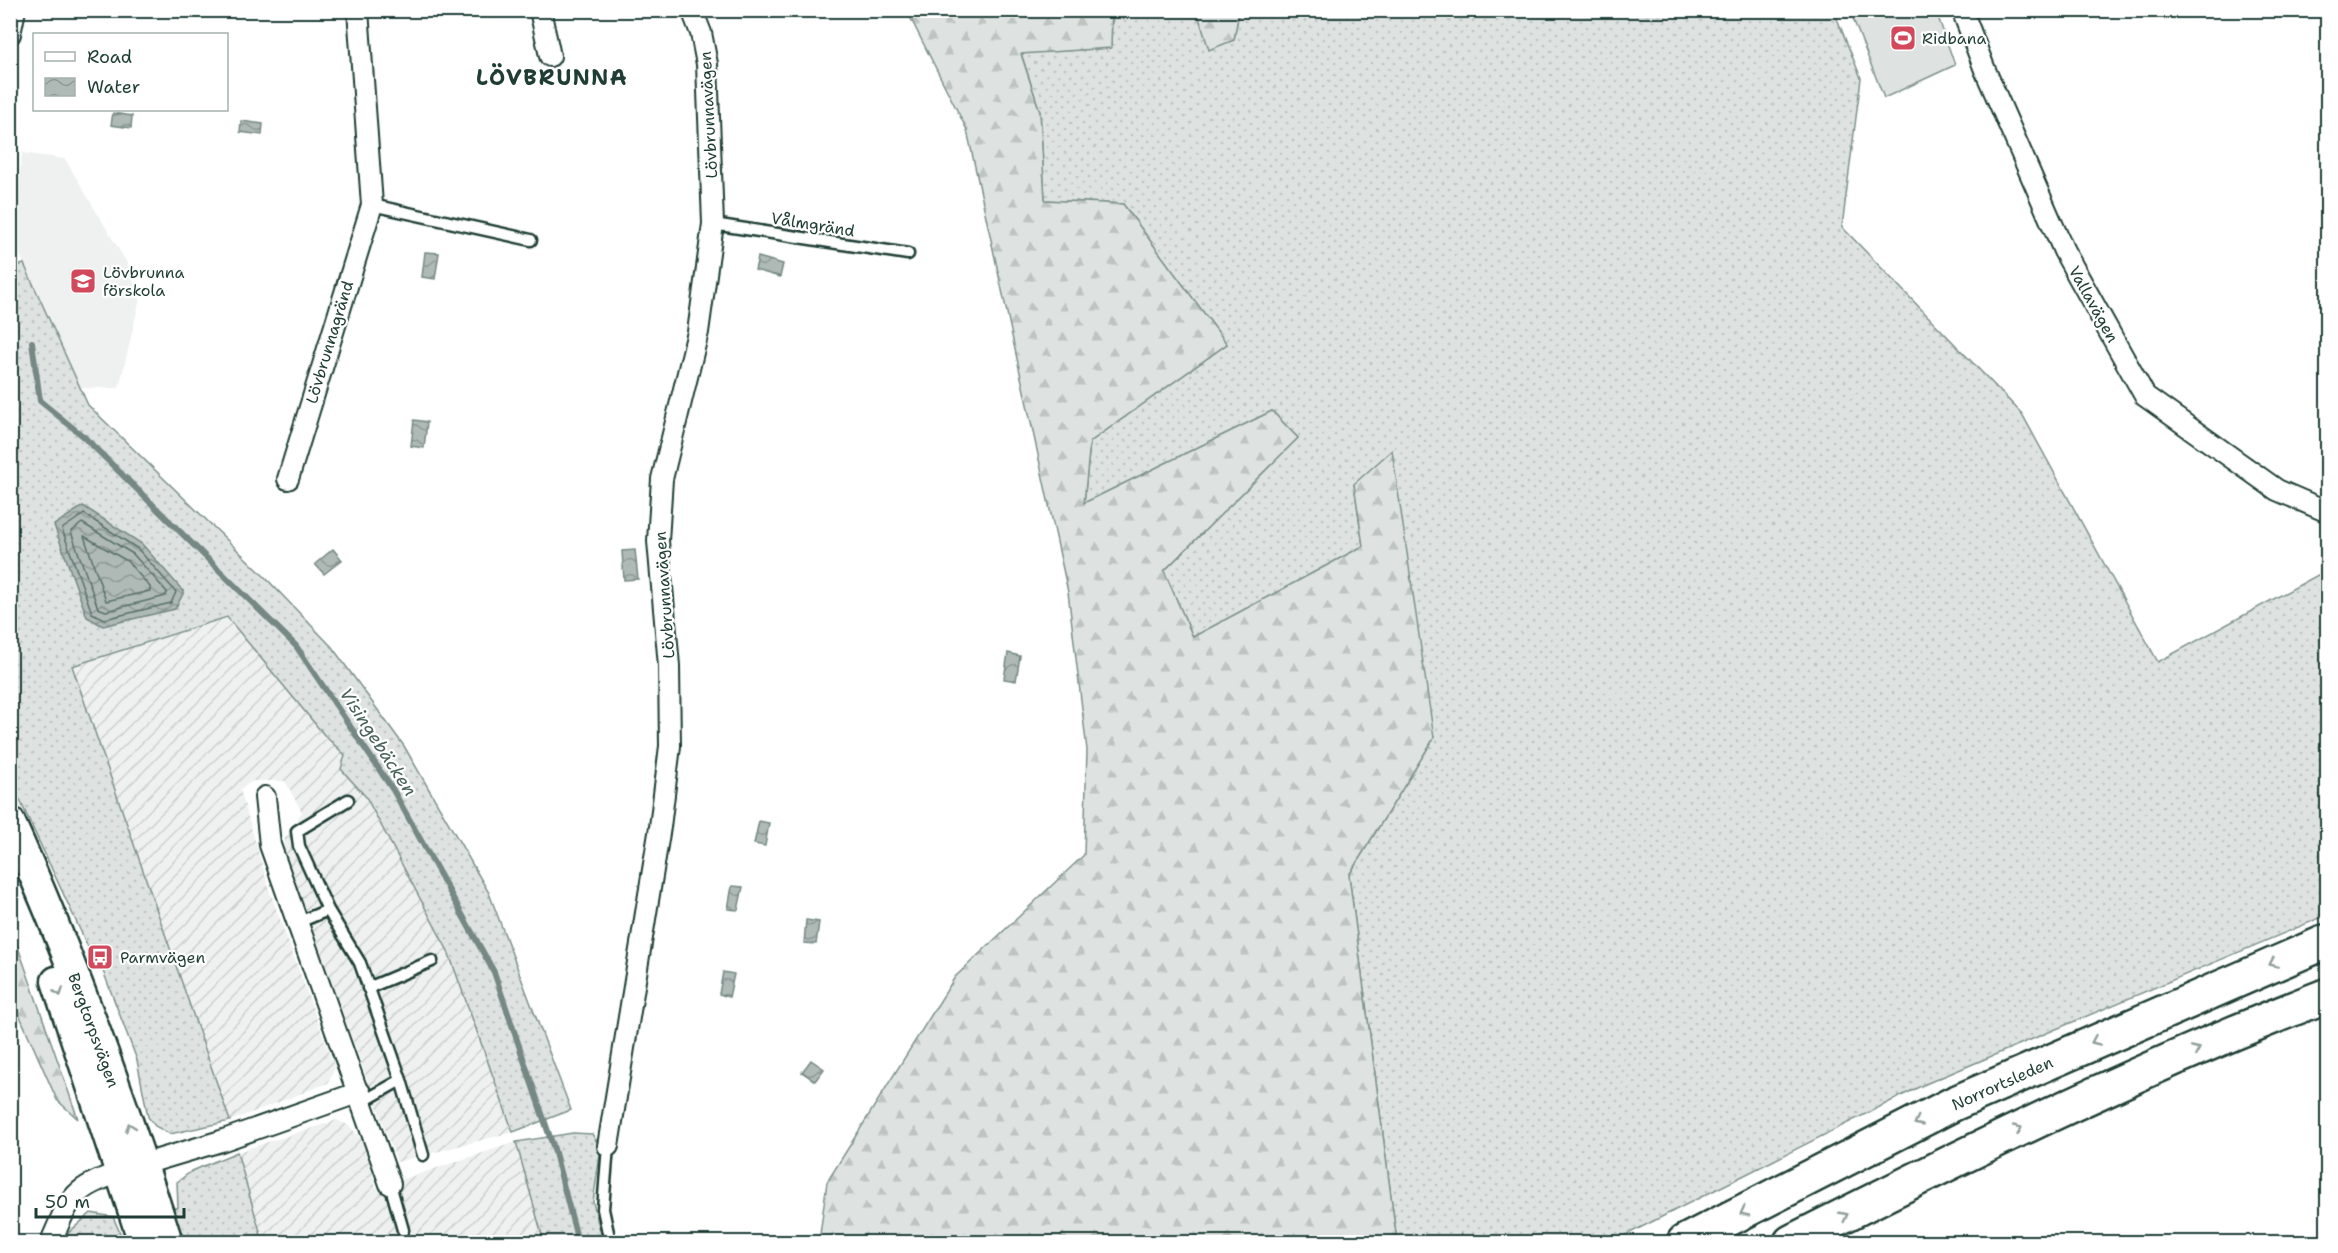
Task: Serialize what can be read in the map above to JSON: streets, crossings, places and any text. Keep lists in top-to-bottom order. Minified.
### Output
{"streets":{"highway":["Norrortsleden"],"main road":["Bergtorpsvägen"],"street":["Lövbrunnavägen","Vallavägen","Lövbrunnagränd"],"lane":["Vålmgränd"]},"crossings":[["Lövbrunnavägen","Vålmgränd"]],"districts":["LÖVBRUNNA"],"water":["Visingebäcken"],"places":{"sports":["Ridbana"],"school or university":["Lövbrunna förskola"],"bus stop":["Parmvägen"]},"legend":["Road","Water"],"scale_bar":"50 m"}
